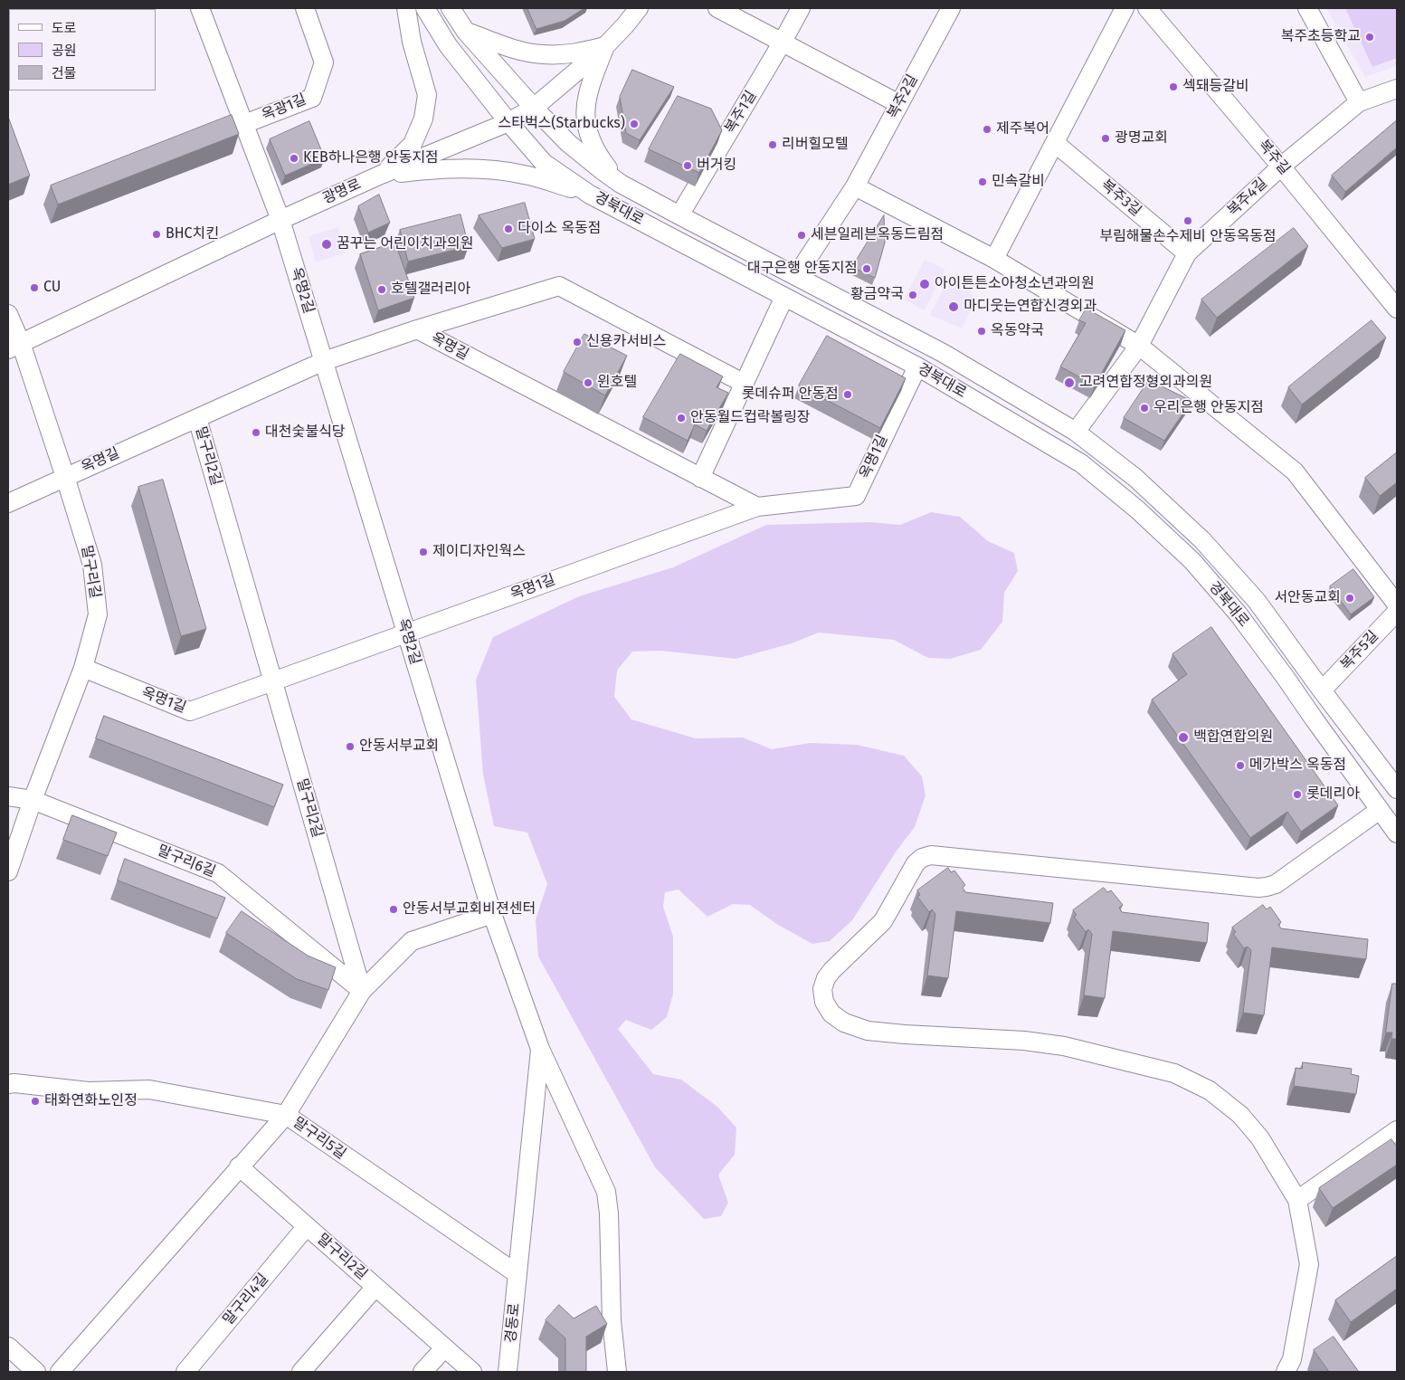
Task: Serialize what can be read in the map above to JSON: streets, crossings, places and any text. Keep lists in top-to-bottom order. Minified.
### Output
{"streets":{"street":["복주2길","옥광1길","복주1길","복주길","광명로","복주4길","복주3길","경북대로","옥명2길","옥명길","말구리2길","옥명1길","말구리길","복주5길","말구리6길","말구리5길","말구리4길","경동로"]},"crossings":[["복주2길","경북대로"],["옥광1길","광명로"],["옥광1길","옥명2길"],["복주1길","경북대로"],["복주길","복주4길"],["광명로","경북대로"],["광명로","옥명2길"],["광명로","말구리길"],["복주4길","복주3길"],["복주4길","경북대로"],["경북대로","옥명1길"],["경북대로","복주5길"],["옥명2길","옥명길"],["옥명2길","옥명1길"],["옥명2길","경동로"],["옥명길","말구리2길"],["옥명길","옥명1길"],["옥명길","말구리길"],["말구리2길","옥명1길"],["말구리2길","말구리6길"],["말구리2길","말구리4길"],["옥명1길","말구리길"],["말구리길","말구리6길"],["말구리5길","경동로"]],"places":["복주초등학교","섹돼등갈비","스타벅스(Starbucks)","제주복어","광명교회","리버힐모텔","KEB하나은행 안동지점","버거킹","민속갈비","부림해물손수제비 안동옥동점","다이소 옥동점","BHC치킨","세븐일레븐옥동드림점","꿈꾸는 어린이치과의원","대구은행 안동지점","아이튼튼소아청소년과의원","CU","호텔갤러리아","황금약국","마디웃는연합신경외과","옥동약국","신용카서비스","윈호텔","고려연합정형외과의원","롯데슈퍼 안동점","우리은행 안동지점","안동월드컵락볼링장","대천숯불식당","제이디자인웍스","서안동교회","백합연합의원","안동서부교회","메가박스 옥동점","롯데리아","안동서부교회비젼센터","태화연화노인정"],"legend":["도로","공원","건물"]}
